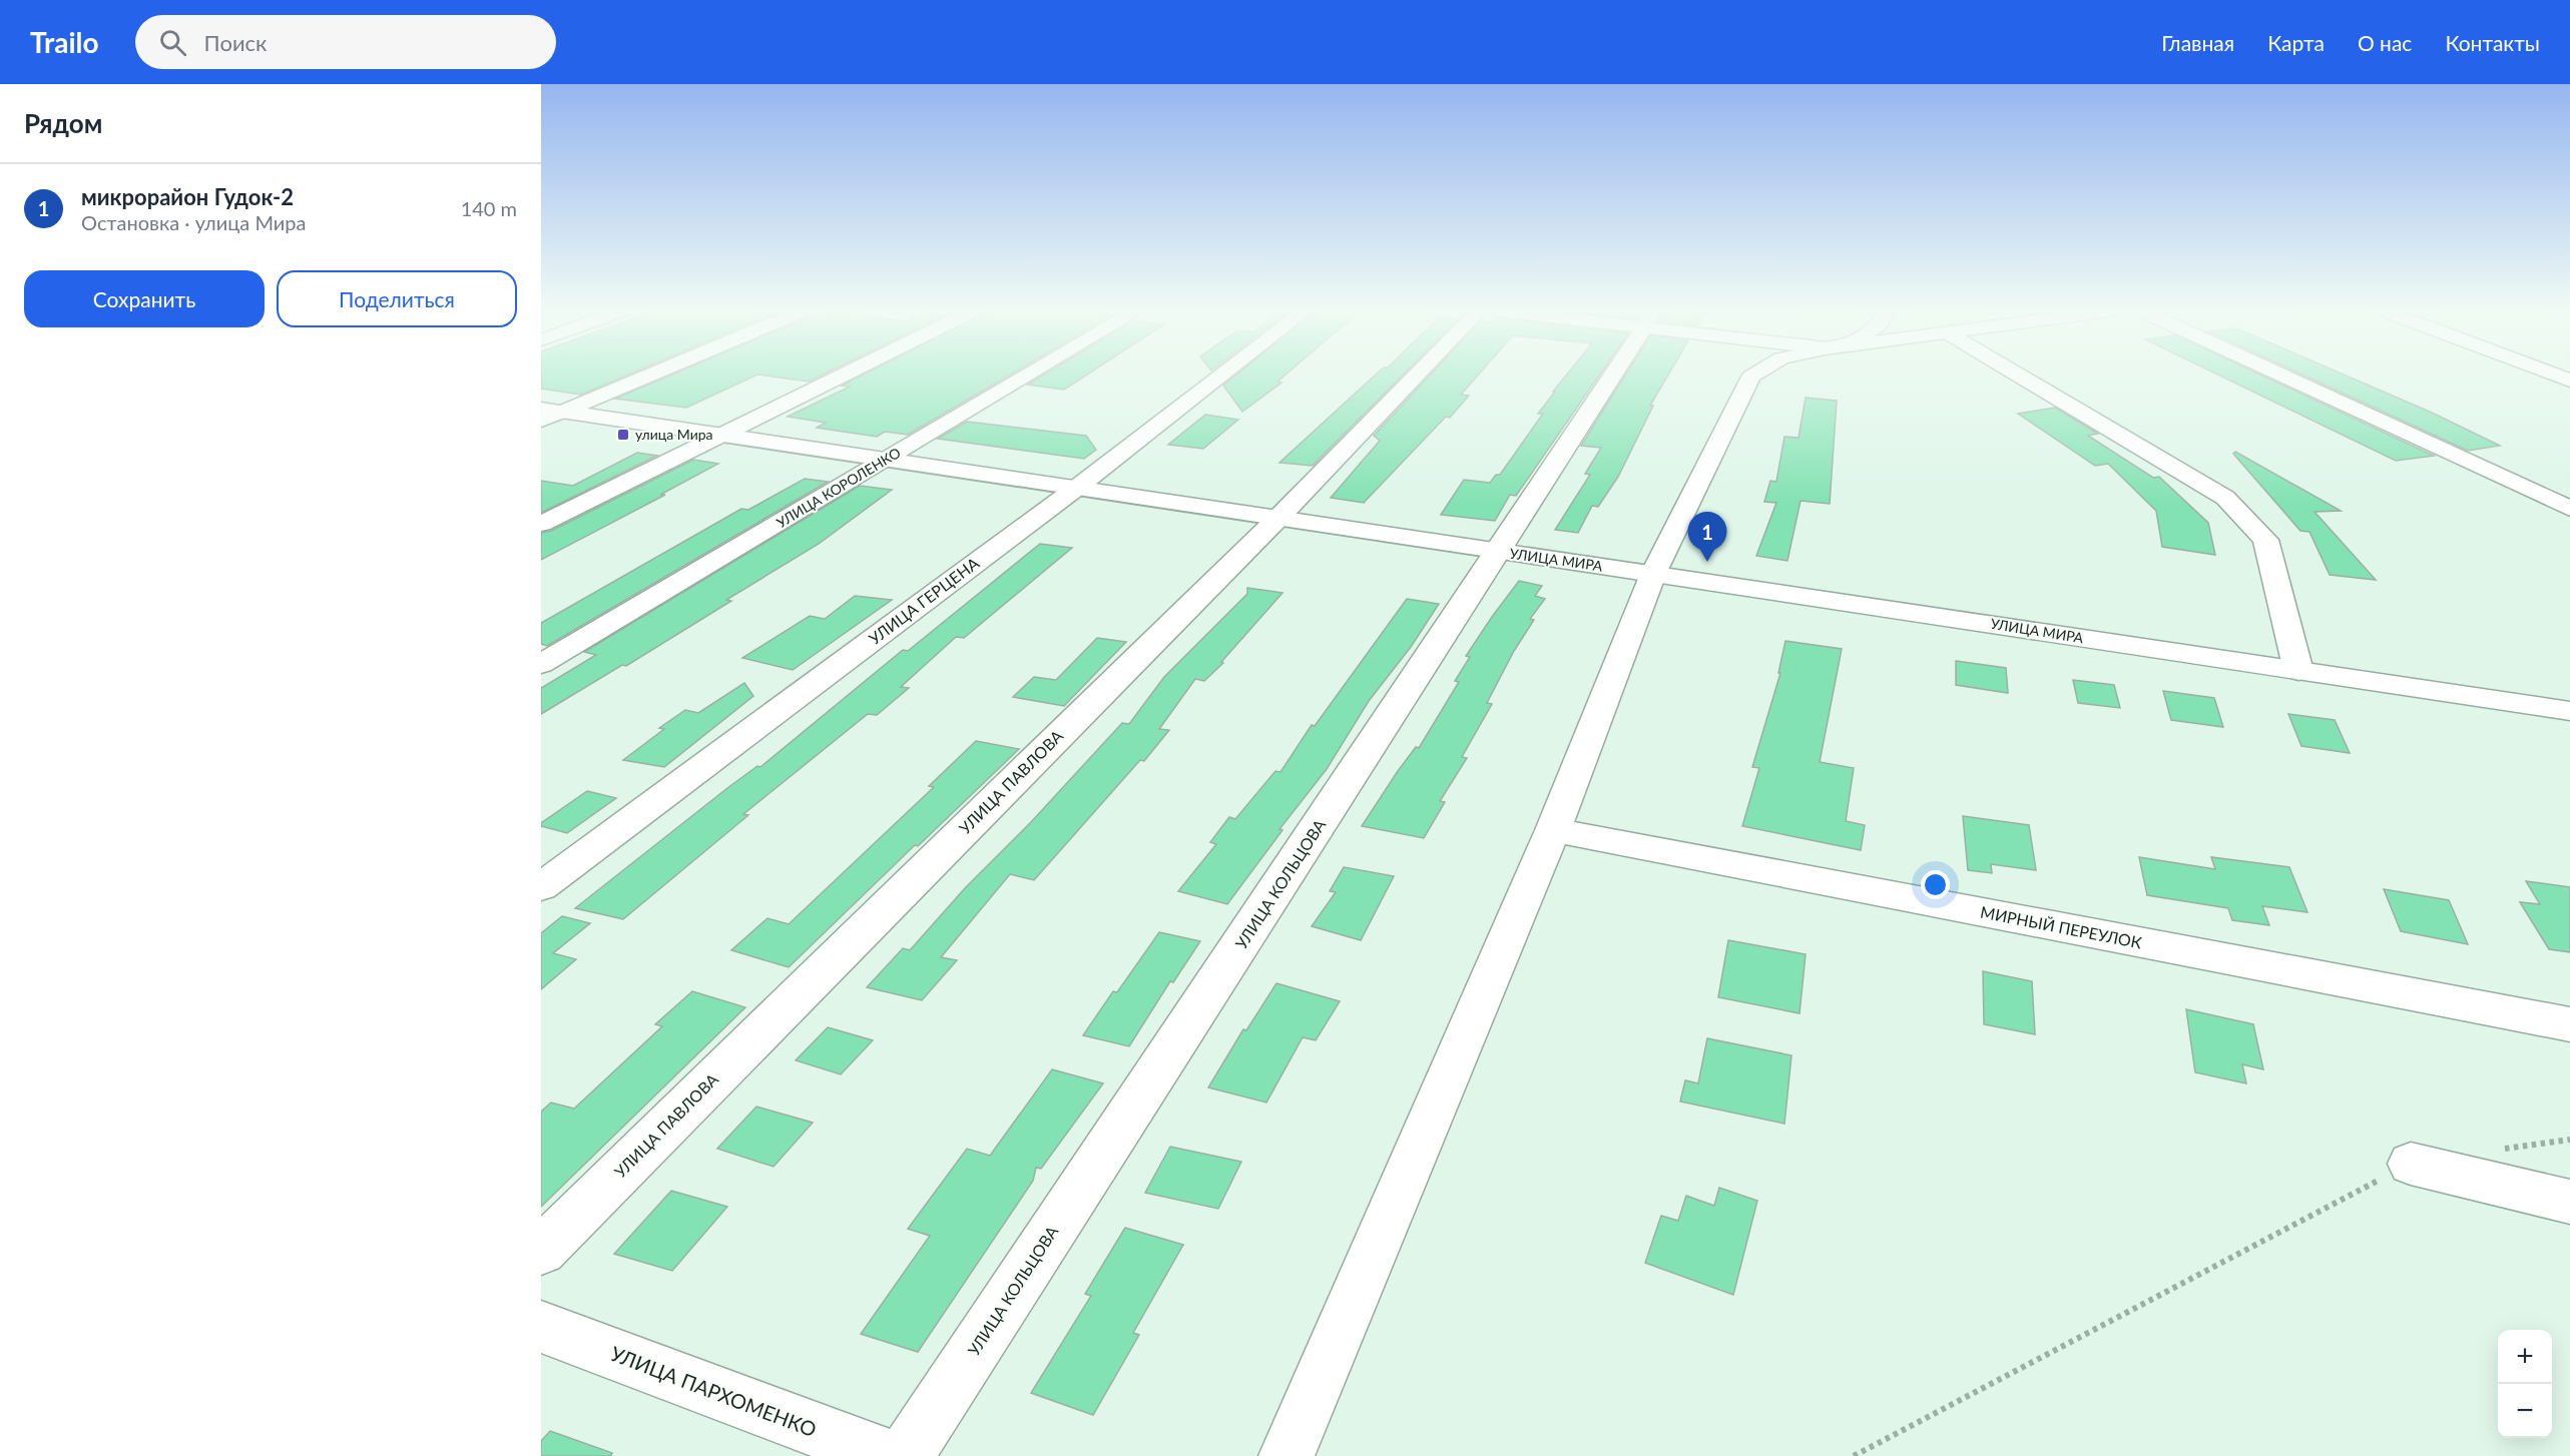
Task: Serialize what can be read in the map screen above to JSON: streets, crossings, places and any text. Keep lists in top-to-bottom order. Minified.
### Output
{"streets":{"street":["УЛИЦА КОРОЛЕНКО","УЛИЦА МИРА","УЛИЦА ГЕРЦЕНА","УЛИЦА ПАВЛОВА","УЛИЦА КОЛЬЦОВА","МИРНЫЙ ПЕРЕУЛОК","УЛИЦА ПАРХОМЕНКО"]},"crossings":[["УЛИЦА КОРОЛЕНКО","УЛИЦА МИРА"],["УЛИЦА МИРА","УЛИЦА ГЕРЦЕНА"],["УЛИЦА МИРА","УЛИЦА ПАВЛОВА"],["УЛИЦА МИРА","УЛИЦА КОЛЬЦОВА"]],"places":{"transit":["улица Мира"]},"page":{"header":"Trailo","search":"Поиск","nav":["Главная","Карта","О нас","Контакты"],"heading":"Рядом","list":[{"mark":"1","name":"микрорайон Гудок-2","note":"Остановка · улица Мира","value":"140 m"}],"buttons":["Сохранить","Поделиться"],"pins":"1","map_buttons":["+","−"]}}
